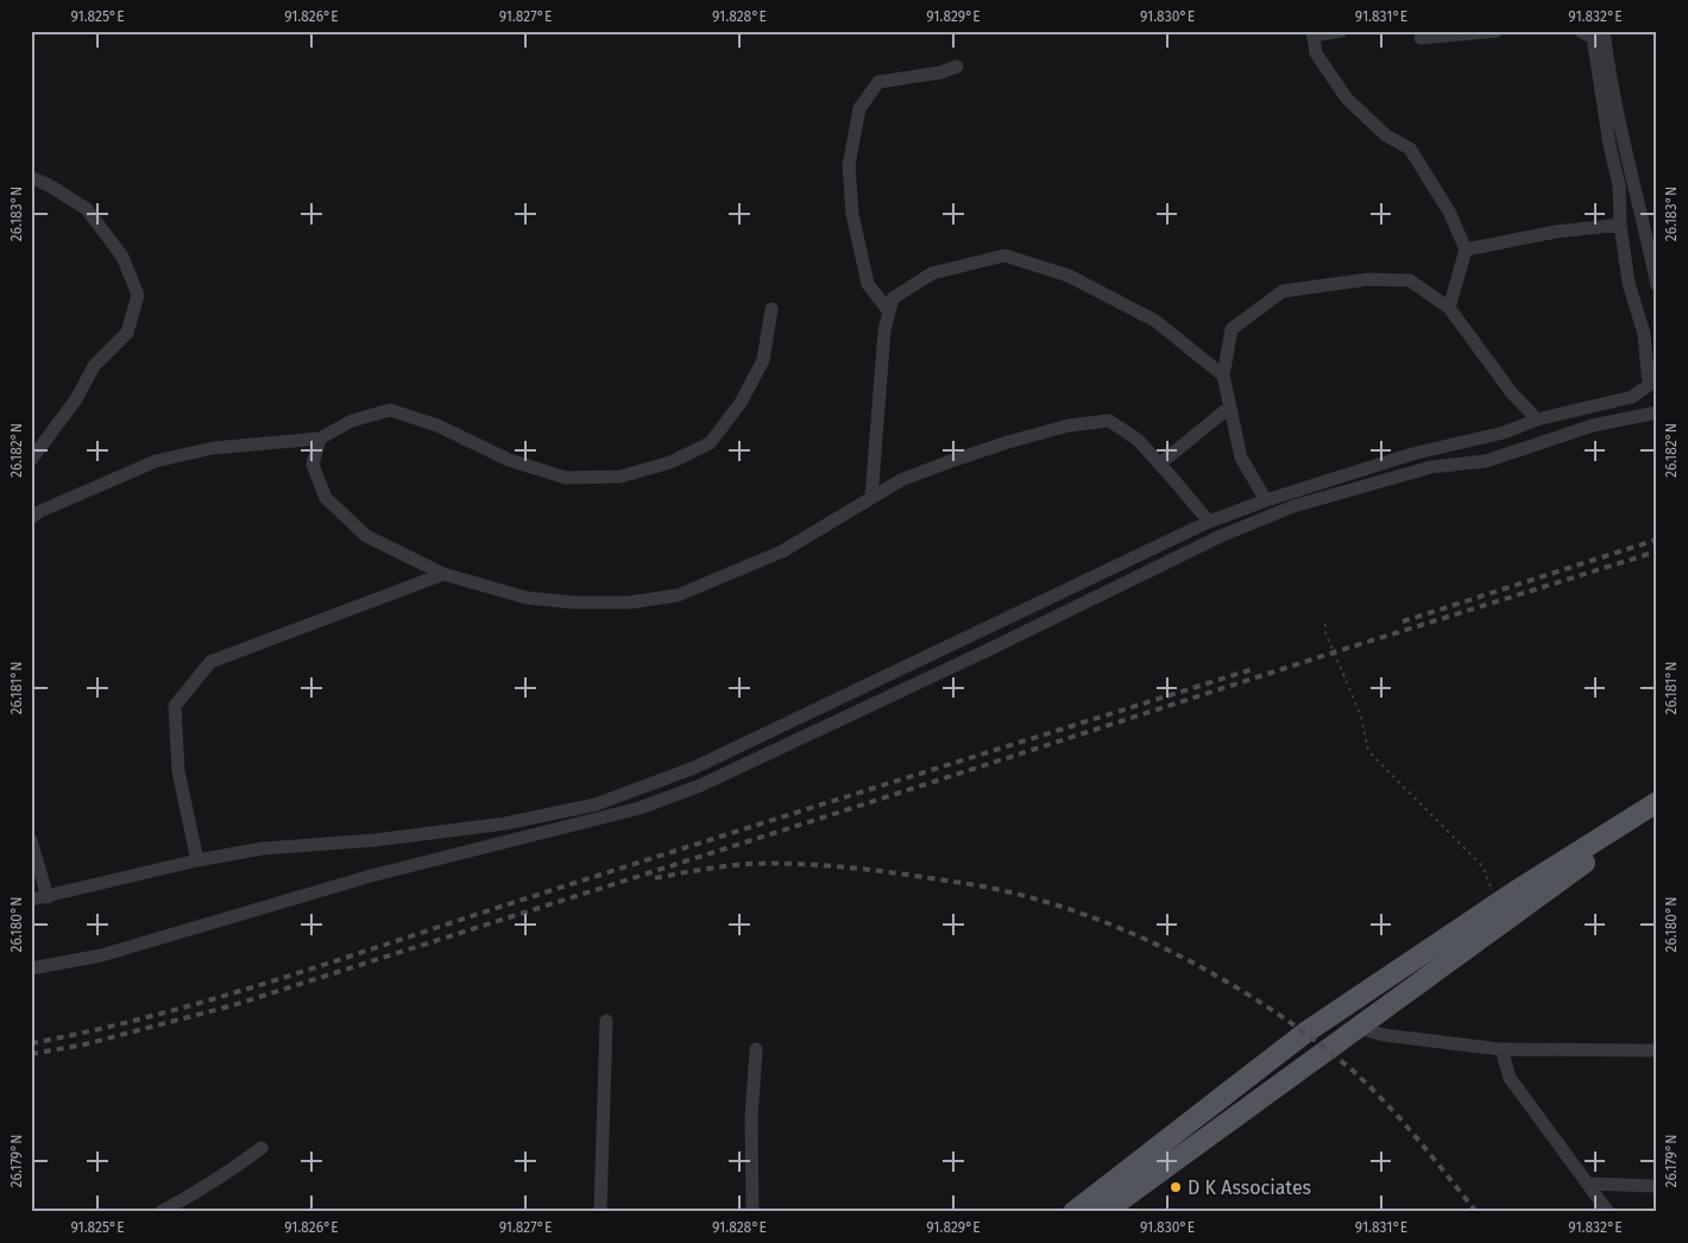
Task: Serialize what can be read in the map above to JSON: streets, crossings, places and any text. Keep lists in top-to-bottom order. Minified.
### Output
{"places":["D K Associates"],"coordinates":["91.825°E","91.826°E","91.827°E","91.828°E","91.829°E","91.830°E","91.831°E","91.832°E","26.183°N","26.182°N","26.181°N","26.180°N","26.179°N"]}
